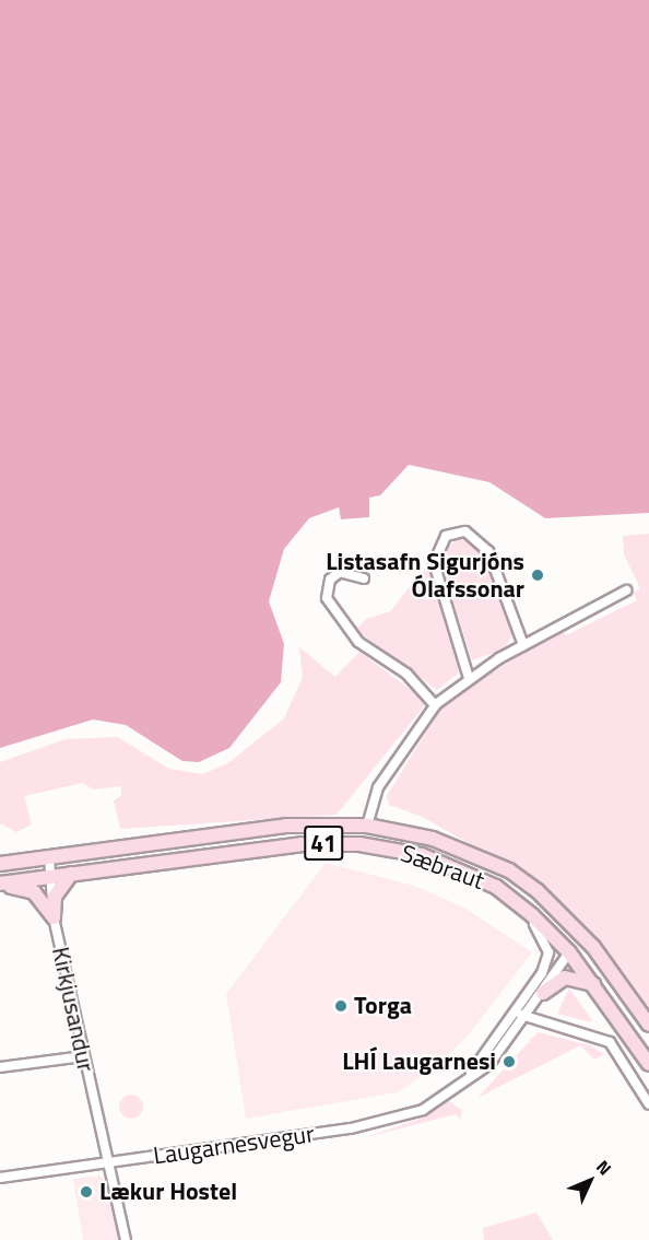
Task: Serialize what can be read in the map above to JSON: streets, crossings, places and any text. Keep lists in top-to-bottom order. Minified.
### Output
{"streets":{"main road":["41","Sæbraut"],"street":["Kirkjusandur","Laugarnesvegur"]},"crossings":[["Sæbraut","Kirkjusandur"],["Sæbraut","Laugarnesvegur"],["Kirkjusandur","Laugarnesvegur"]],"places":["Listasafn Sigurjóns Ólafssonar","Torga","LHÍ Laugarnesi","Lækur Hostel"],"north":"top right"}
